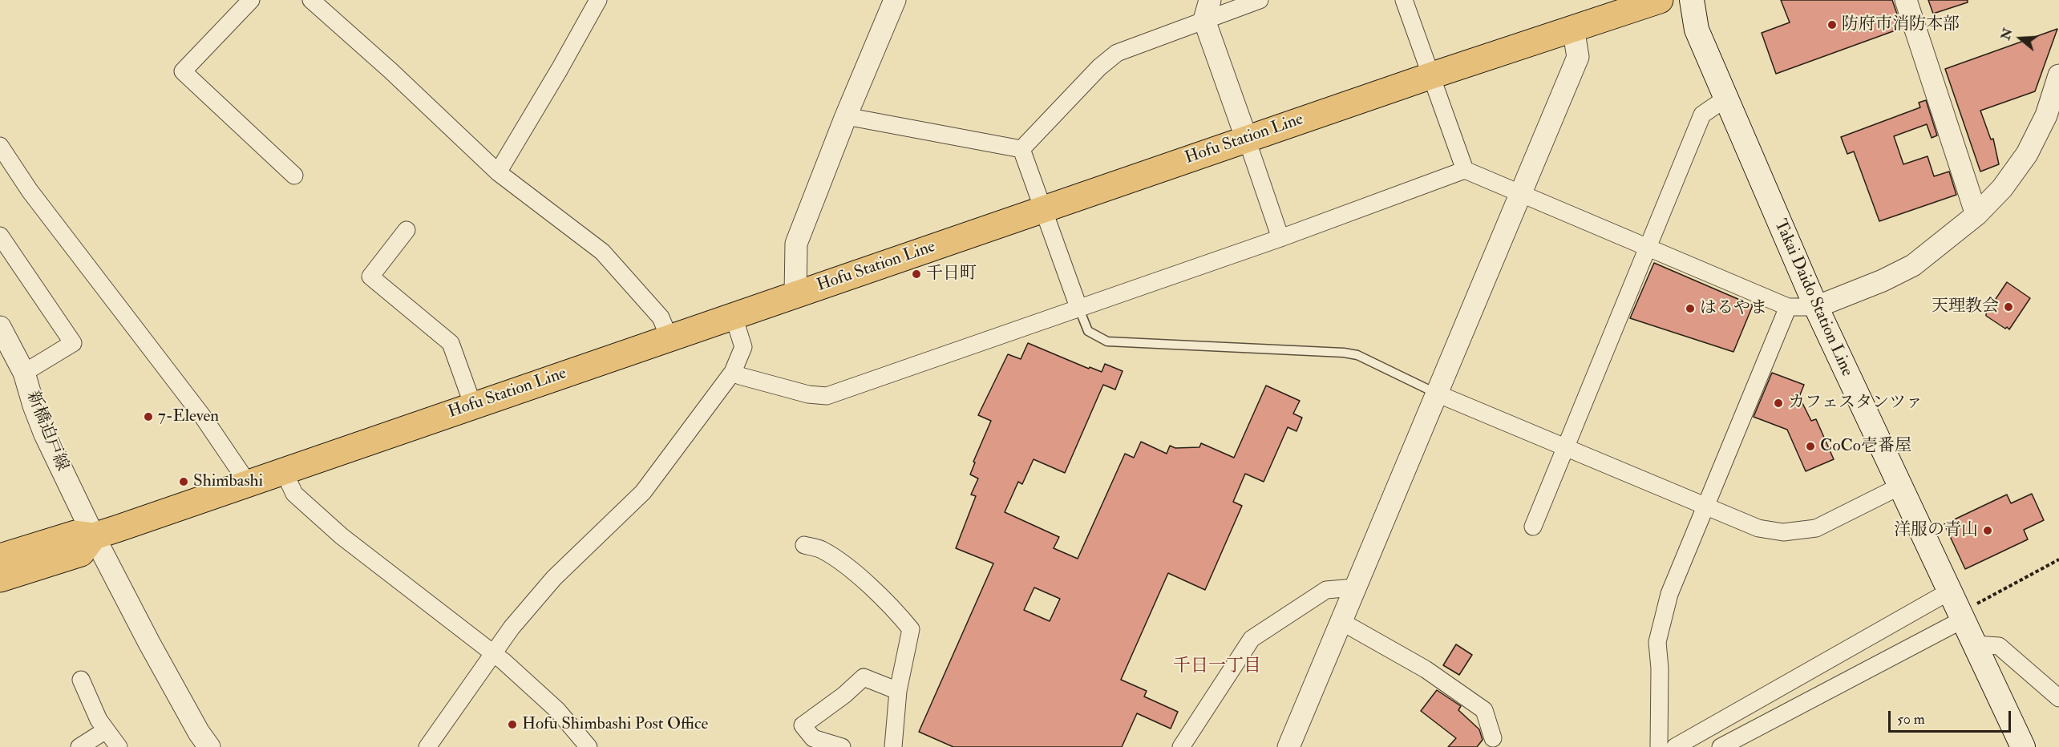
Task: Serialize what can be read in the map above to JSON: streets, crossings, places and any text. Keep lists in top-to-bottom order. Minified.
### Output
{"streets":{"main road":["Hofu Station Line","Takai Daido Station Line"],"street":["新橋迫戸線"]},"crossings":[["Hofu Station Line","新橋迫戸線"]],"districts":["千日一丁目"],"places":["防府市消防本部","千日町","天理教会","はるやま","カフェスタンツァ","7-Eleven","CoCo壱番屋","Shimbashi","洋服の青山","Hofu Shimbashi Post Office"],"scale_bar":"50 m","north":"left"}
